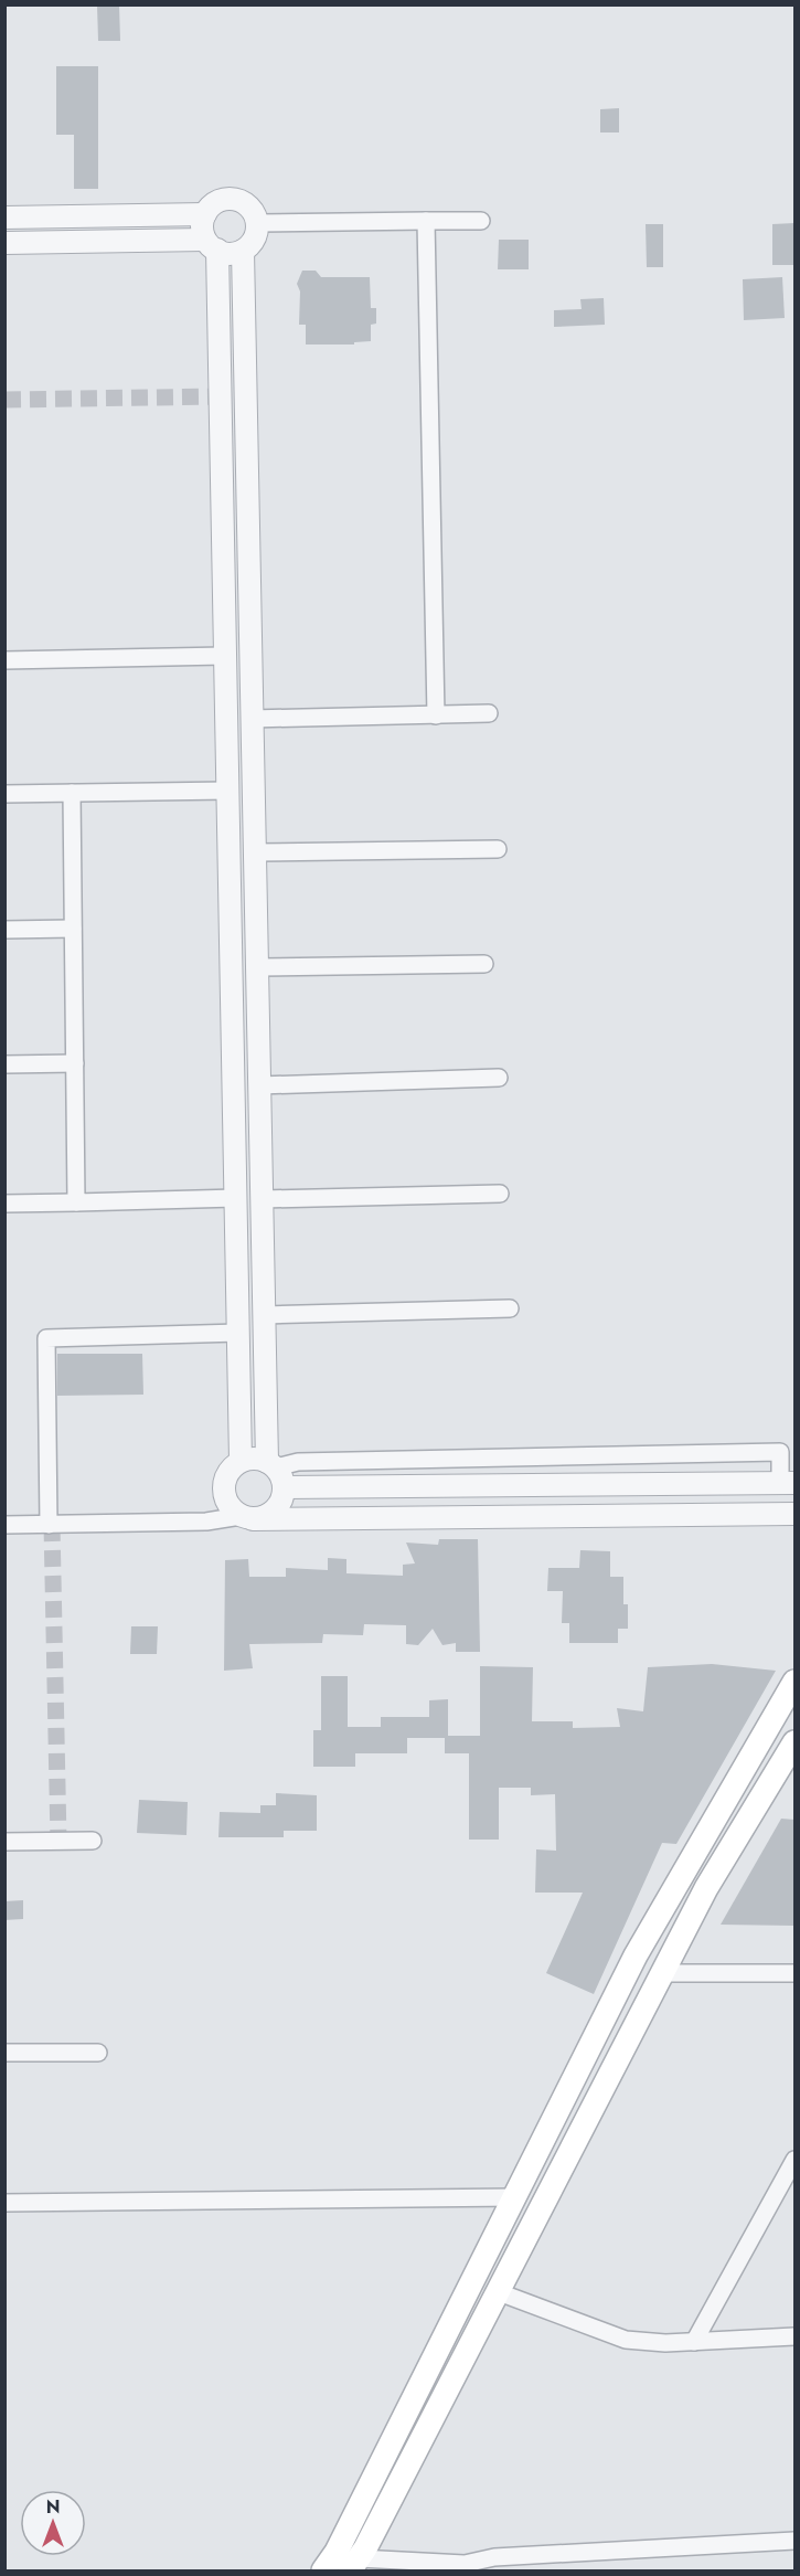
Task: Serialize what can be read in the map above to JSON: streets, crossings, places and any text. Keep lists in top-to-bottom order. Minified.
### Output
{"north":"top"}
